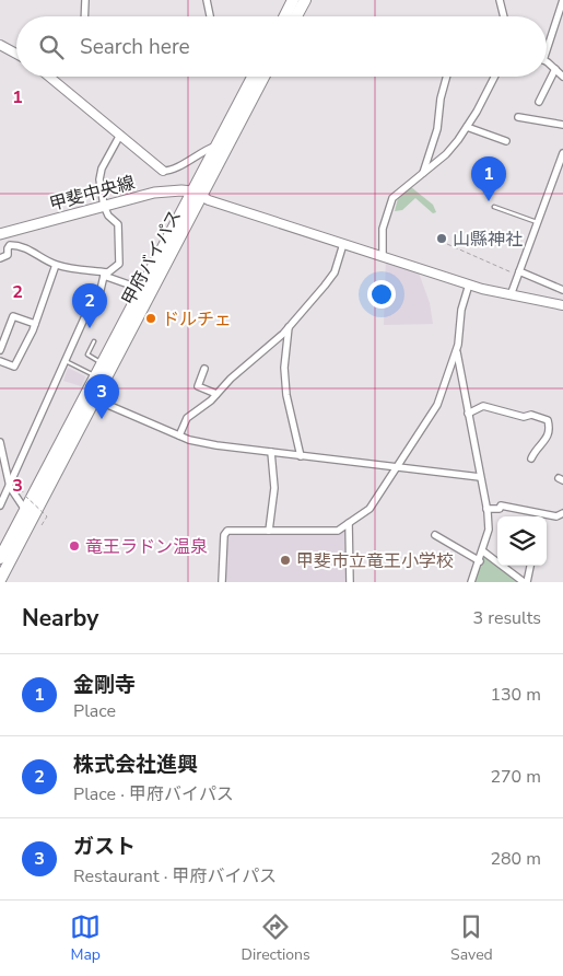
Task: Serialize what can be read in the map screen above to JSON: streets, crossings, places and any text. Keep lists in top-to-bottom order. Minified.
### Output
{"streets":{"highway":["甲府バイパス"],"main road":["甲斐中央線"]},"crossings":[["甲斐中央線","甲府バイパス"]],"places":["山縣神社","ドルチェ","竜王ラドン温泉","甲斐市立竜王小学校"],"page":{"search":"Search here","pins":["1","2","3"],"heading":["Nearby","3 results"],"list":[{"mark":"1","name":"金剛寺","note":"Place","value":"130 m"},{"mark":"2","name":"株式会社進興","note":"Place · 甲府バイパス","value":"270 m"},{"mark":"3","name":"ガスト","note":"Restaurant · 甲府バイパス","value":"280 m"}],"nav":["Map","Directions","Saved"]},"grid":{"rows":["1","2","3"]}}
